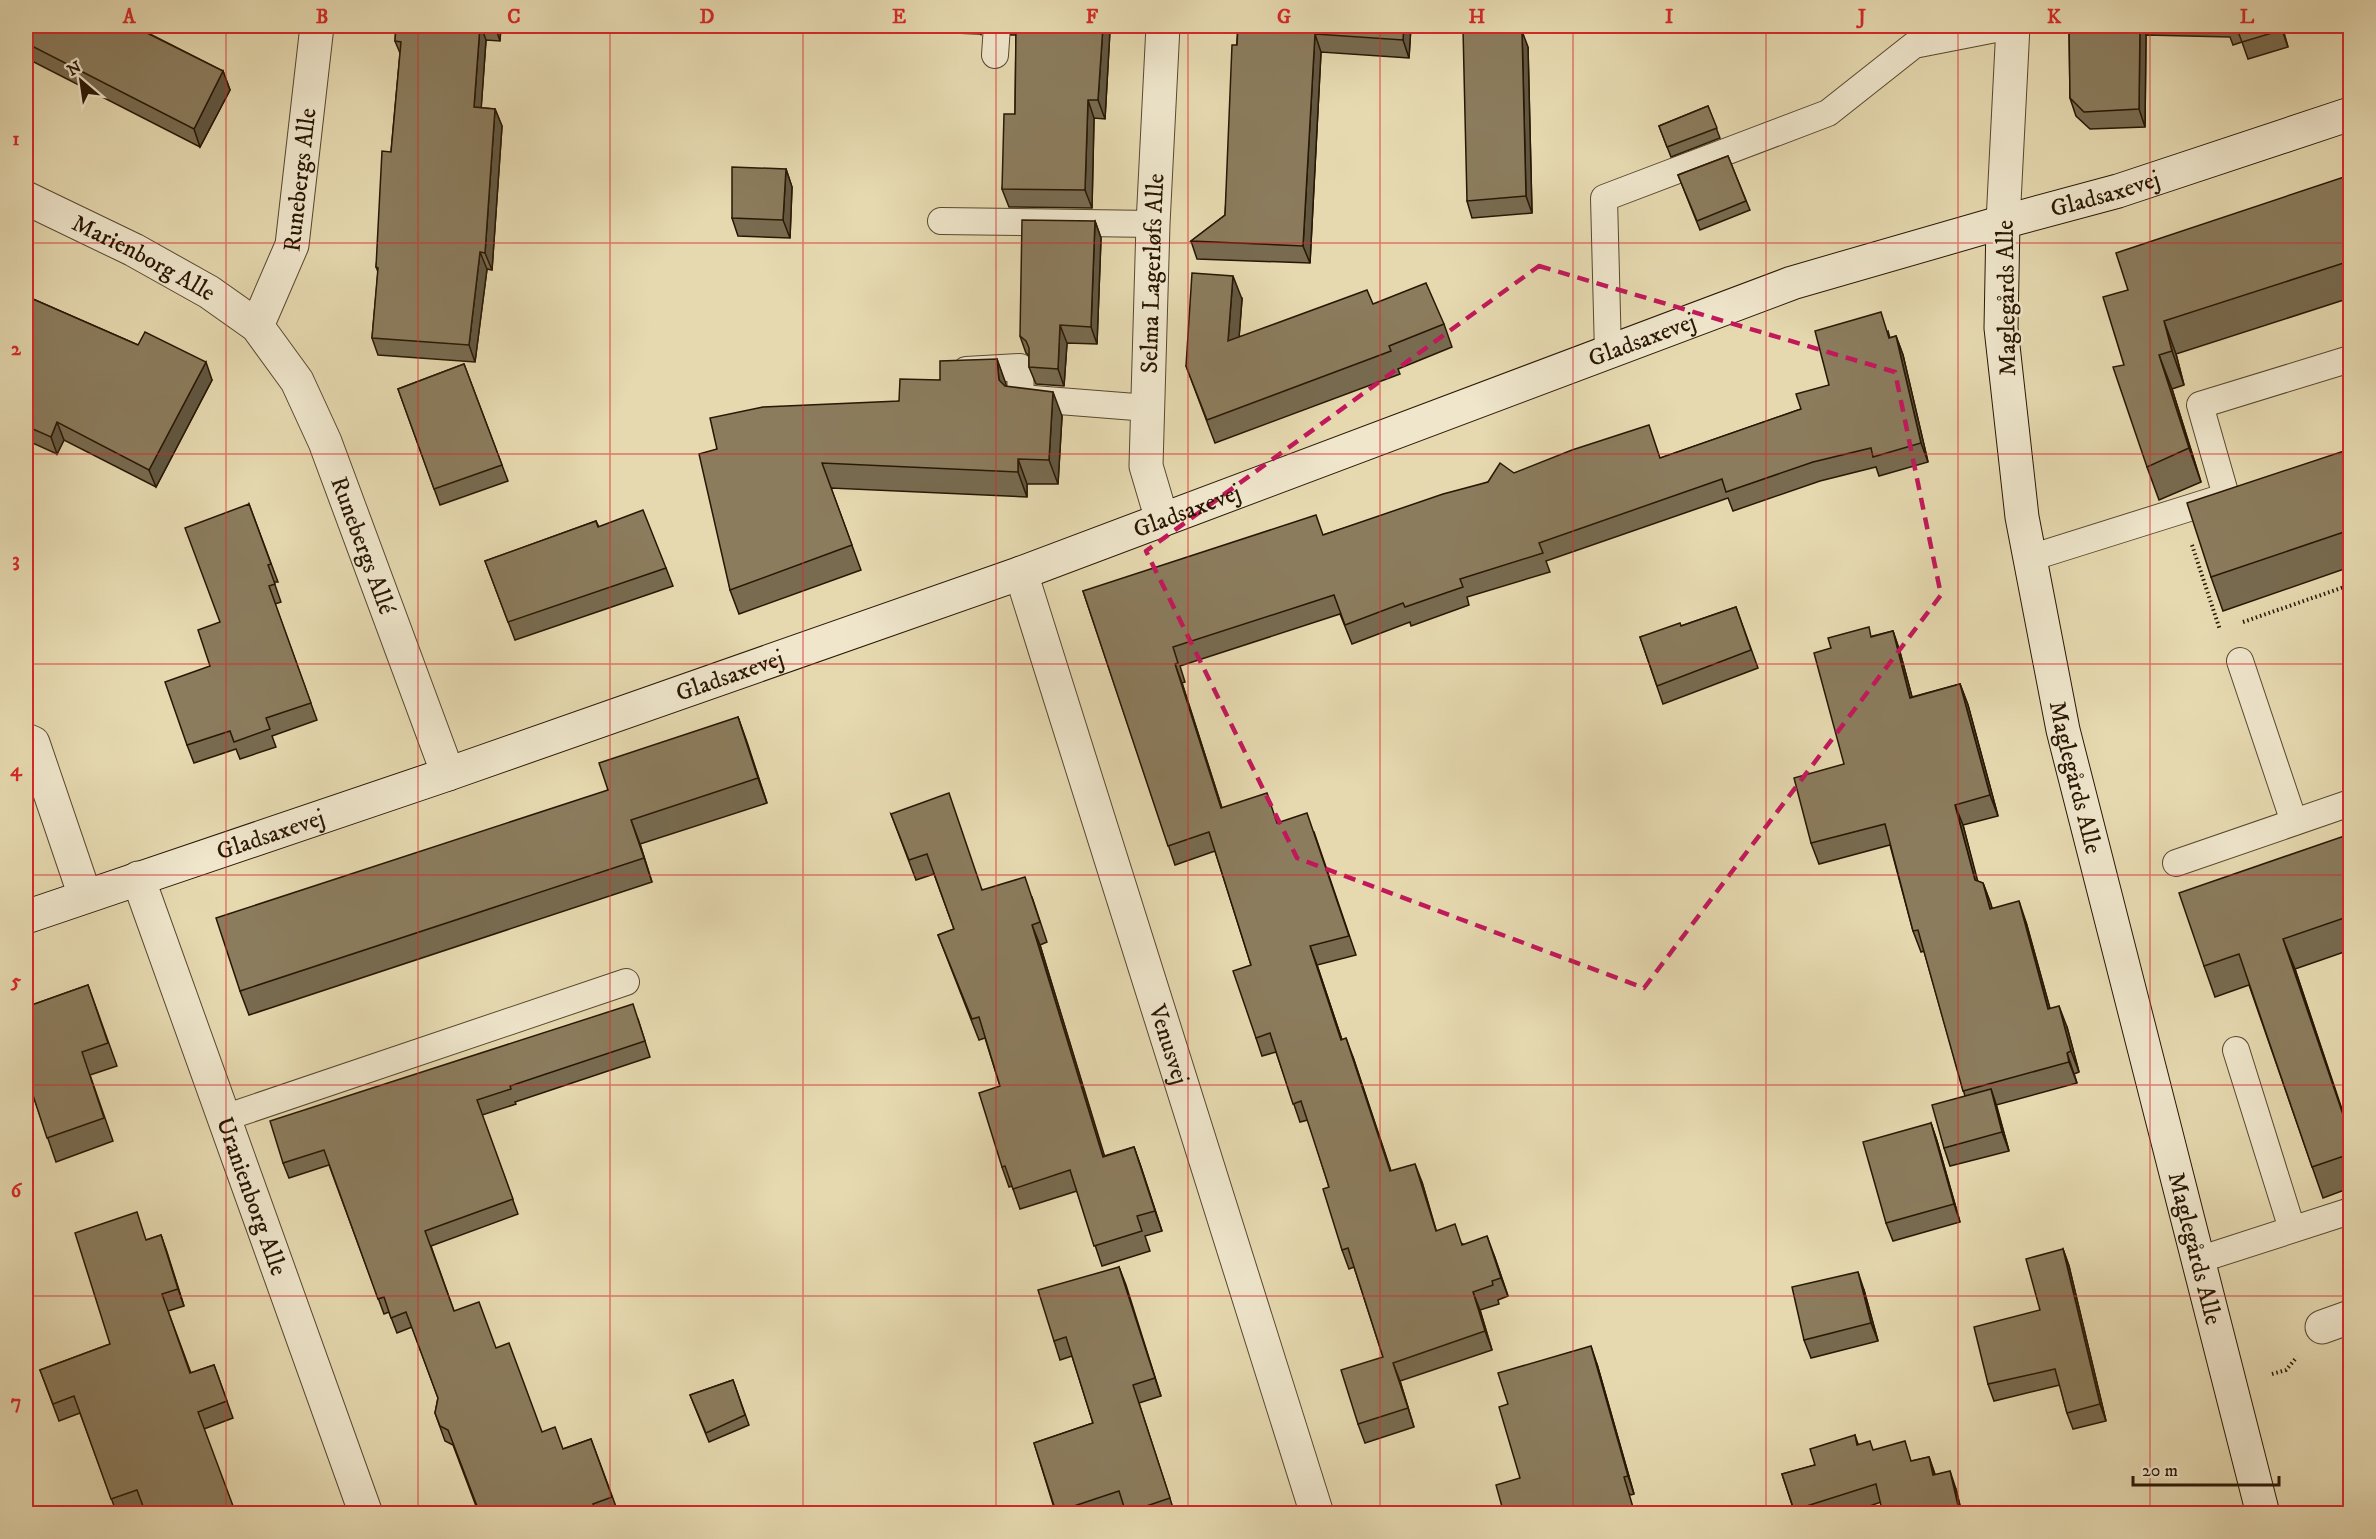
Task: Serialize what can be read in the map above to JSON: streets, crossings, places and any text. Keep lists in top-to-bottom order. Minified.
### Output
{"streets":{"street":["Runebergs Alle","Gladsaxevej","Marienborg Alle","Selma Lagerløfs Alle","Maglegårds Alle","Runebergs Allé","Venusvej","Uranienborg Alle"]},"crossings":[["Runebergs Alle","Marienborg Alle"],["Runebergs Alle","Runebergs Allé"],["Gladsaxevej","Selma Lagerløfs Alle"],["Gladsaxevej","Maglegårds Alle"],["Gladsaxevej","Runebergs Allé"],["Gladsaxevej","Venusvej"],["Gladsaxevej","Uranienborg Alle"],["Marienborg Alle","Runebergs Allé"]],"scale_bar":"20 m","north":"top left","grid":{"columns":["A","B","C","D","E","F","G","H","I","J","K","L"],"rows":["1","2","3","4","5","6","7"]}}
